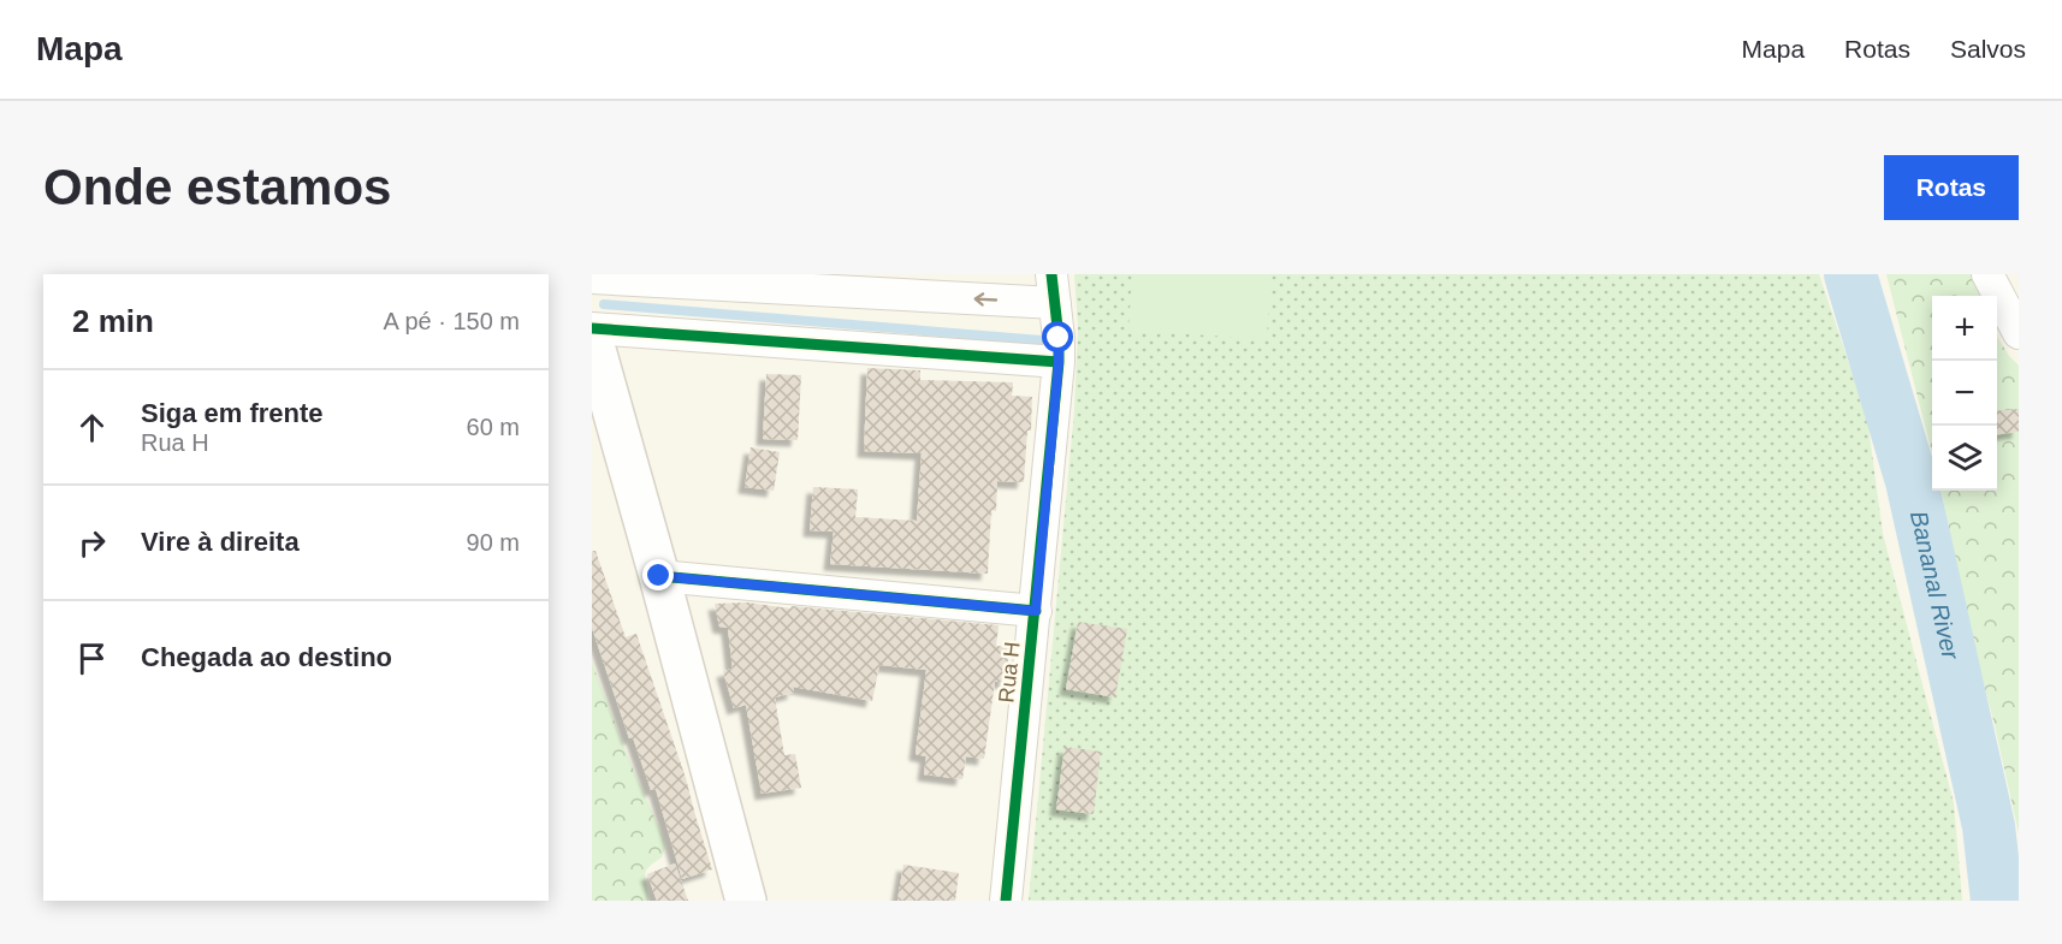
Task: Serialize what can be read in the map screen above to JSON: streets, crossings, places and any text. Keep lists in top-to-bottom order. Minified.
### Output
{"streets":{"street":["Rua H"]},"water":["Bananal River"],"page":{"header":"Mapa","nav":["Mapa","Rotas","Salvos"],"buttons":"Rotas","title":"Onde estamos","heading":["2 min","A pé · 150 m"],"map_buttons":["+","−"],"list":[["Siga em frente","Rua H","60 m"],["Vire à direita","90 m"],"Chegada ao destino"]}}
